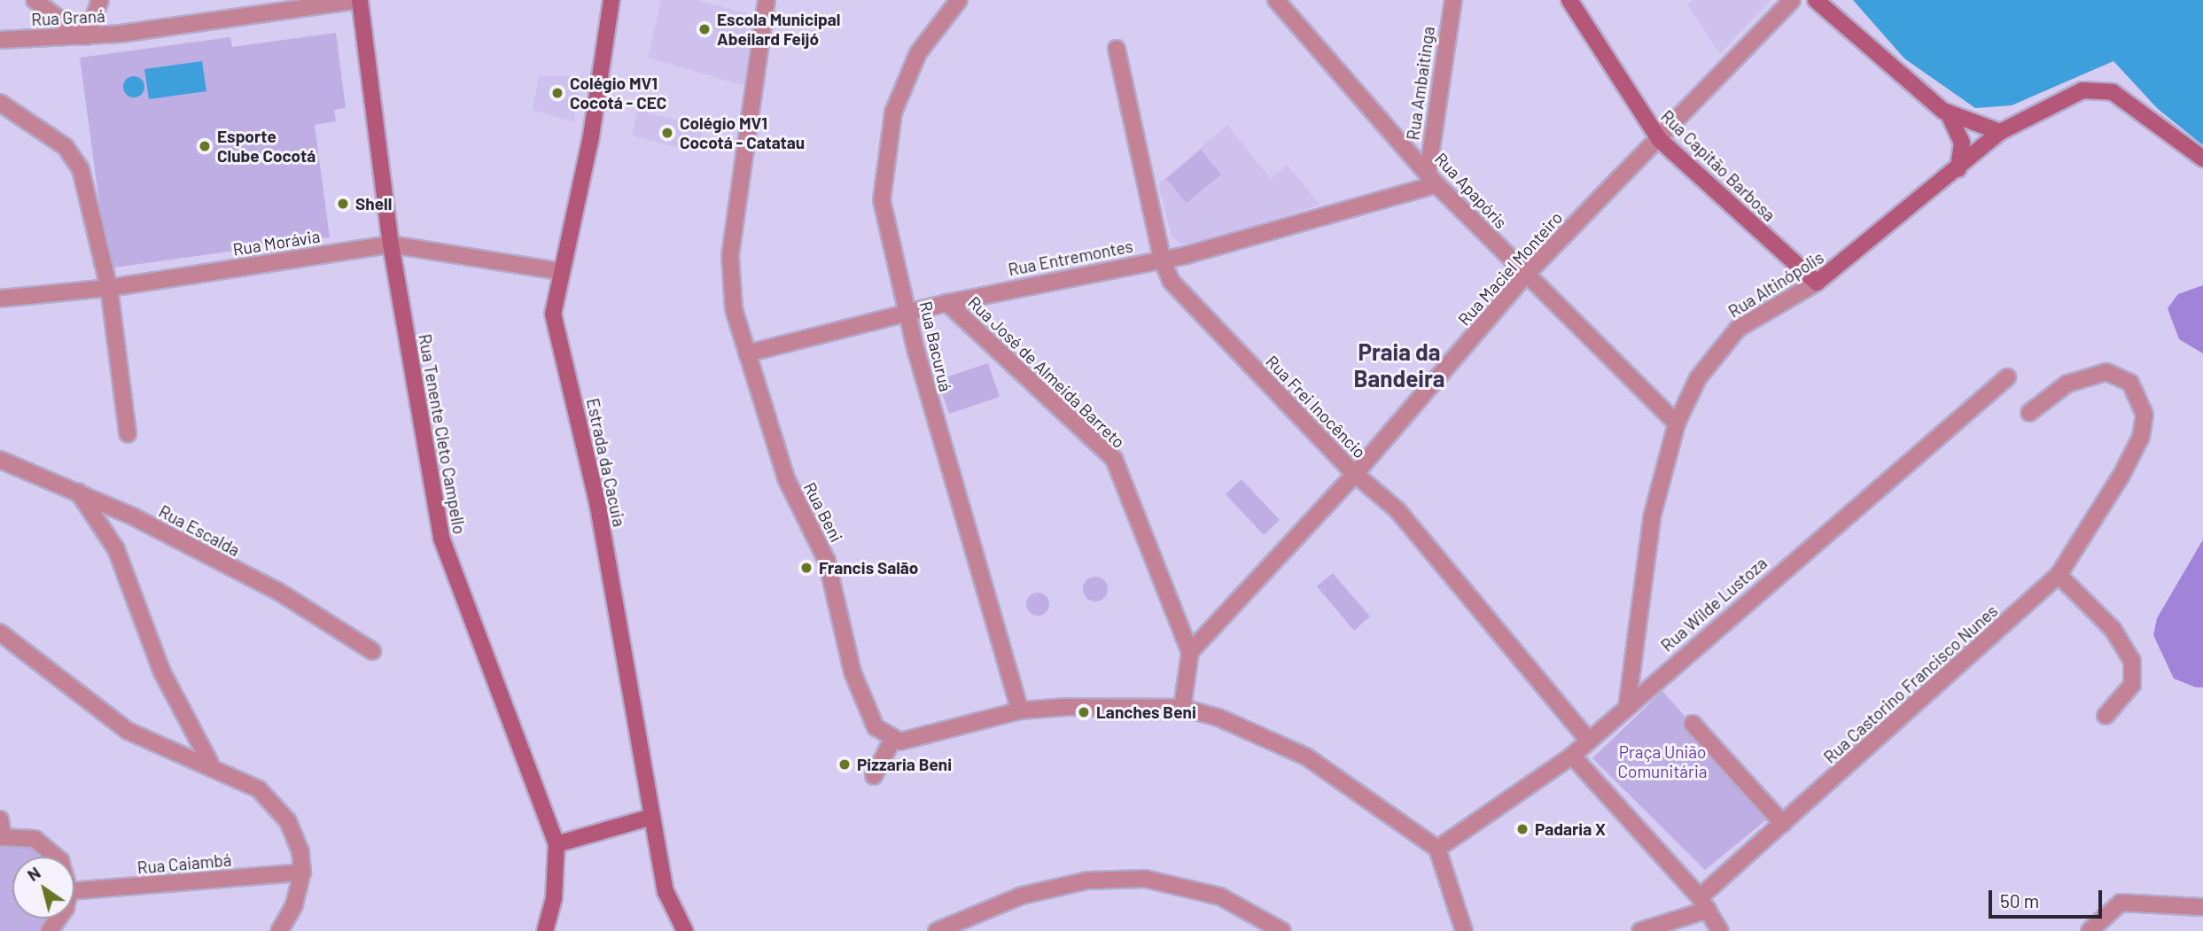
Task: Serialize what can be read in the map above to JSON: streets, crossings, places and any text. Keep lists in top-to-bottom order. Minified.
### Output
{"streets":{"main road":["Rua Capitão Barbosa","Rua Altinópolis","Rua Tenente Cleto Campello","Estrada da Cacuia"],"street":["Rua Graná","Rua Ambaitinga","Rua Apapóris","Rua Morávia","Rua Entremontes","Rua Maciel Monteiro","Rua Bacuruá","Rua José de Almeida Barreto","Rua Frei Inocêncio","Rua Beni","Rua Escalda","Rua Wilde Lustoza","Rua Castorino Francisco Nunes","Rua Caiambá"]},"crossings":[["Rua Graná","Rua Tenente Cleto Campello"],["Rua Ambaitinga","Rua Apapóris"],["Rua Ambaitinga","Rua Entremontes"],["Rua Capitão Barbosa","Rua Maciel Monteiro"],["Rua Capitão Barbosa","Rua Altinópolis"],["Rua Apapóris","Rua Entremontes"],["Rua Apapóris","Rua Maciel Monteiro"],["Rua Apapóris","Rua Altinópolis"],["Rua Morávia","Rua Tenente Cleto Campello"],["Rua Morávia","Estrada da Cacuia"],["Rua Entremontes","Rua Bacuruá"],["Rua Entremontes","Rua José de Almeida Barreto"],["Rua Entremontes","Rua Frei Inocêncio"],["Rua Entremontes","Rua Beni"],["Rua Maciel Monteiro","Rua José de Almeida Barreto"],["Rua Maciel Monteiro","Rua Frei Inocêncio"],["Rua Altinópolis","Rua Wilde Lustoza"],["Rua Frei Inocêncio","Rua Wilde Lustoza"]],"districts":["Praia da Bandeira"],"parks":["Praça União Comunitária"],"places":["Escola Municipal Abeilard Feijó","Colégio MV1 Cocotá - CEC","Colégio MV1 Cocotá - Catatau","Esporte Clube Cocotá","Shell","Francis Salão","Lanches Beni","Pizzaria Beni","Padaria X"],"scale_bar":"50 m","north":"top left"}
